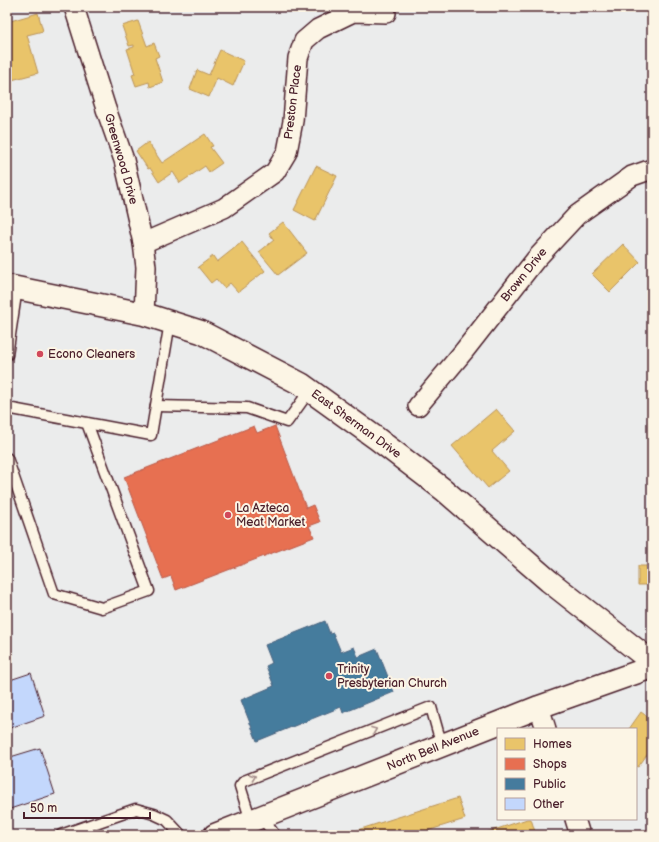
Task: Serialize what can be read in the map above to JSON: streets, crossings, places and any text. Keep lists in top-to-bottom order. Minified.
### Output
{"streets":{"main road":["East Sherman Drive","North Bell Avenue"],"street":["Preston Place","Greenwood Drive","Brown Drive"]},"crossings":[["Preston Place","Greenwood Drive"],["Greenwood Drive","East Sherman Drive"]],"places":["Econo Cleaners","La Azteca Meat Market","Trinity Presbyterian Church"],"legend":["Homes","Shops","Public","Other"],"scale_bar":"50 m"}
